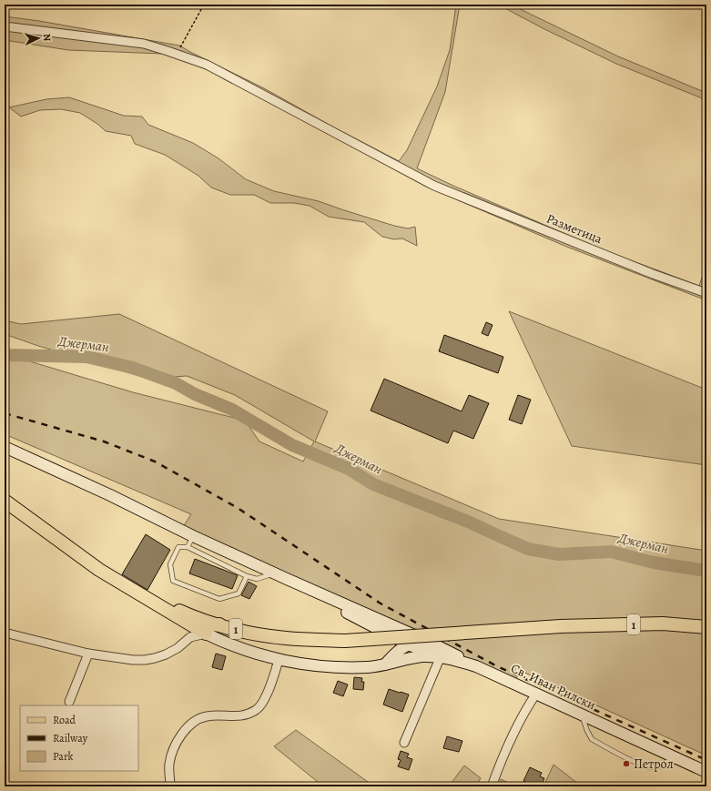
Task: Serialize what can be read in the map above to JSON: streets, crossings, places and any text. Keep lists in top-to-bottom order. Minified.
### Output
{"streets":{"main road":["1"],"street":["Разметица","Св. Иван Рилски"]},"water":["Джерман"],"places":["Петрол"],"legend":["Road","Railway","Park"],"north":"right"}
